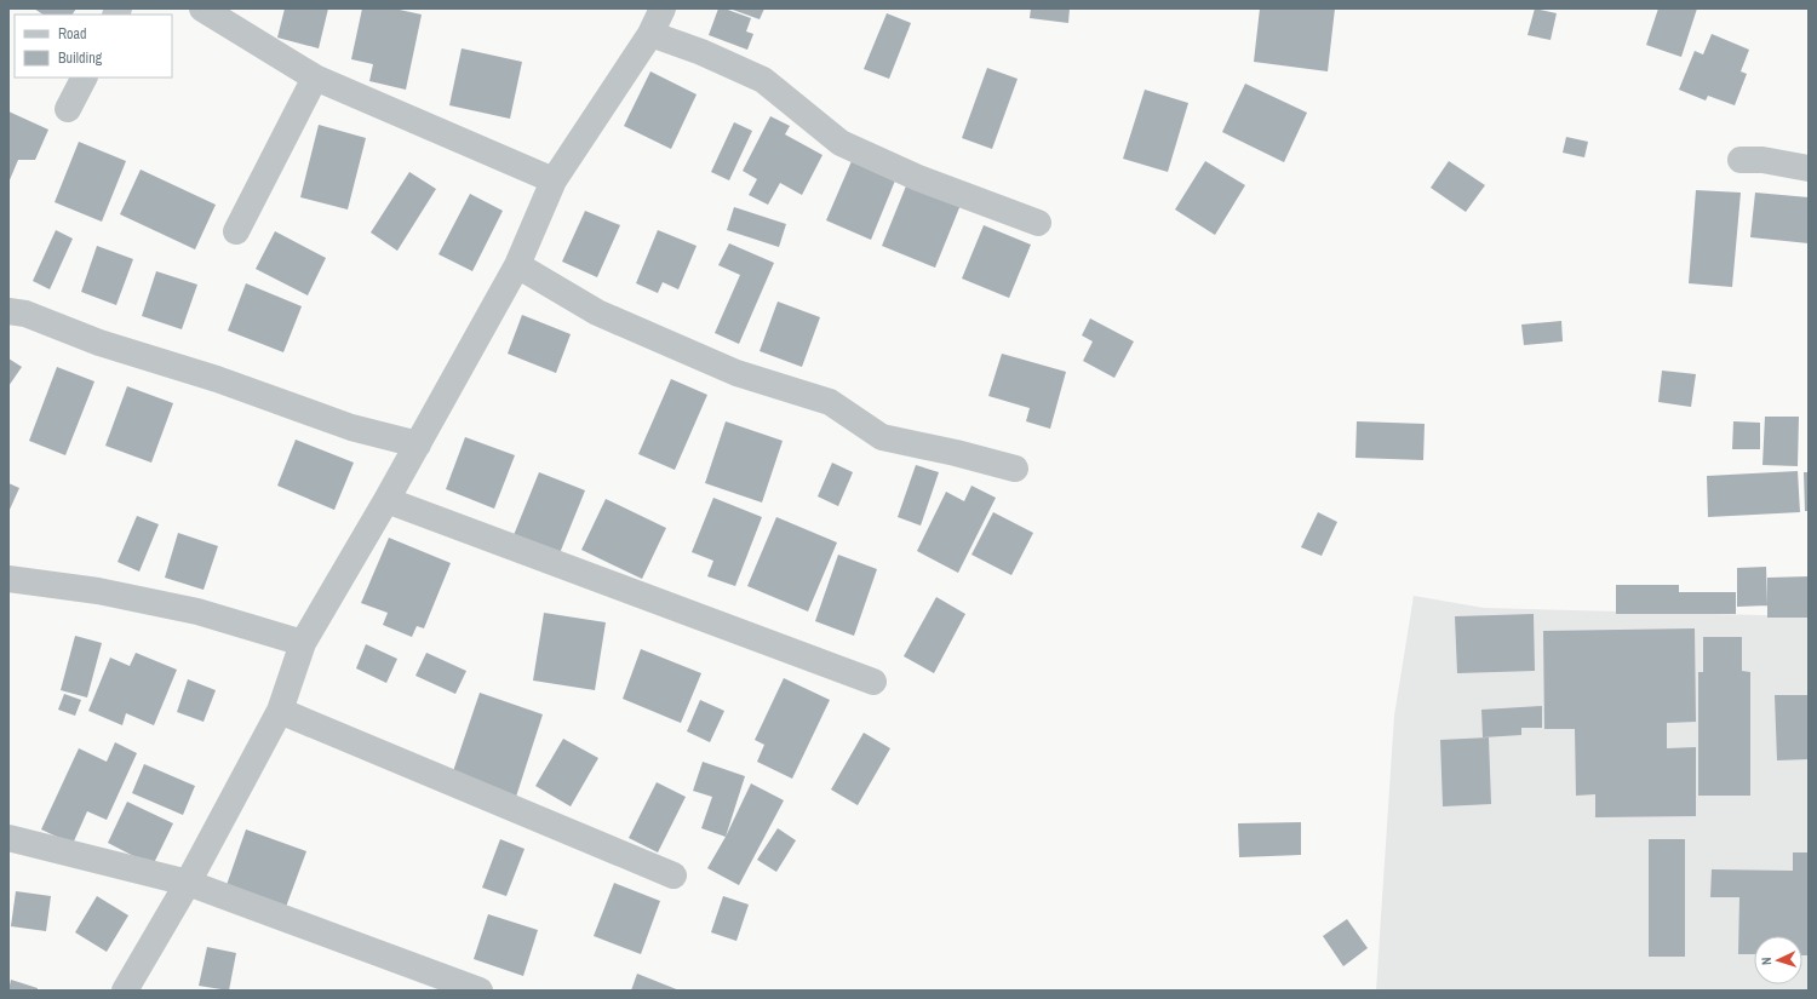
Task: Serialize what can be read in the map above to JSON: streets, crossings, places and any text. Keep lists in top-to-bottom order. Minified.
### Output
{"legend":["Road","Building"],"north":"left"}
